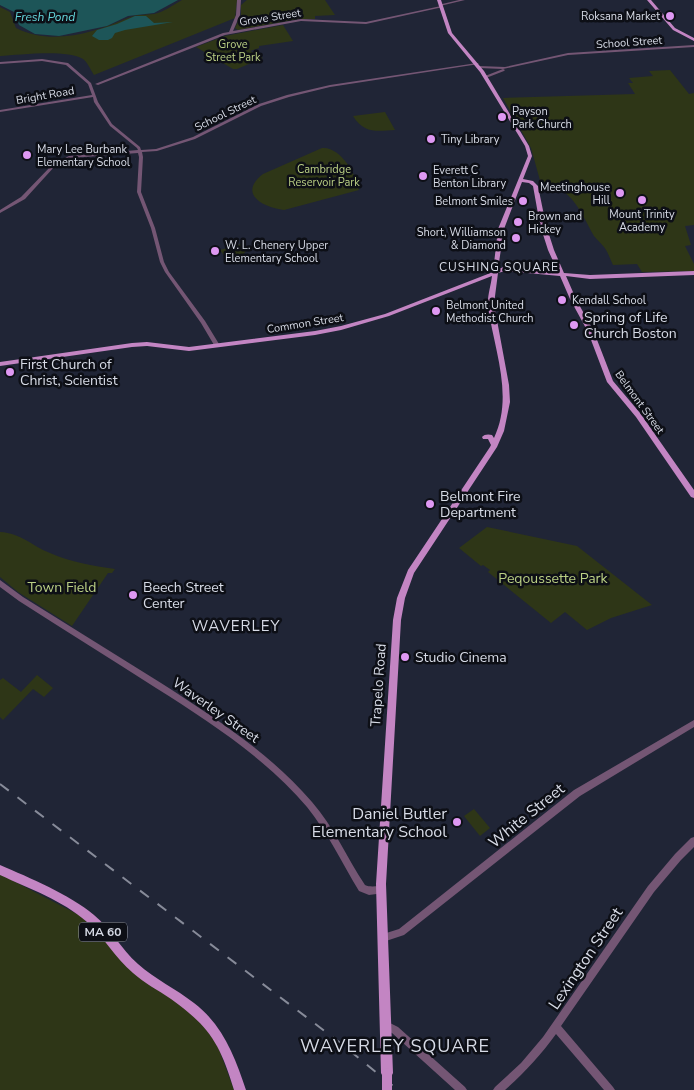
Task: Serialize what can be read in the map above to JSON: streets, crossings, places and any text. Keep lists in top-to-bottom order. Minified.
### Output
{"streets":{"main road":["Common Street","Belmont Street","Trapelo Road","MA 60"],"street":["Grove Street","School Street","Bright Road","Waverley Street","White Street","Lexington Street"]},"crossings":[["Common Street","Belmont Street"],["Common Street","Trapelo Road"],["Belmont Street","Trapelo Road"],["Trapelo Road","Waverley Street"],["Trapelo Road","White Street"]],"districts":["CUSHING SQUARE","WAVERLEY","WAVERLEY SQUARE"],"water":["Fresh Pond"],"parks":["Grove Street Park","Cambridge Reservoir Park","Peqoussette Park","Town Field"],"places":["Roksana Market","Payson Park Church","Tiny Library","Mary Lee Burbank Elementary School","Everett C Benton Library","Meetinghouse Hill","Mount Trinity Academy","Belmont Smiles","Brown and Hickey","Short, Williamson & Diamond","W. L. Chenery Upper Elementary School","Kendall School","Belmont United Methodist Church","Spring of Life Church Boston","First Church of Christ, Scientist","Belmont Fire Department","Beech Street Center","Studio Cinema","Daniel Butler Elementary School"]}
